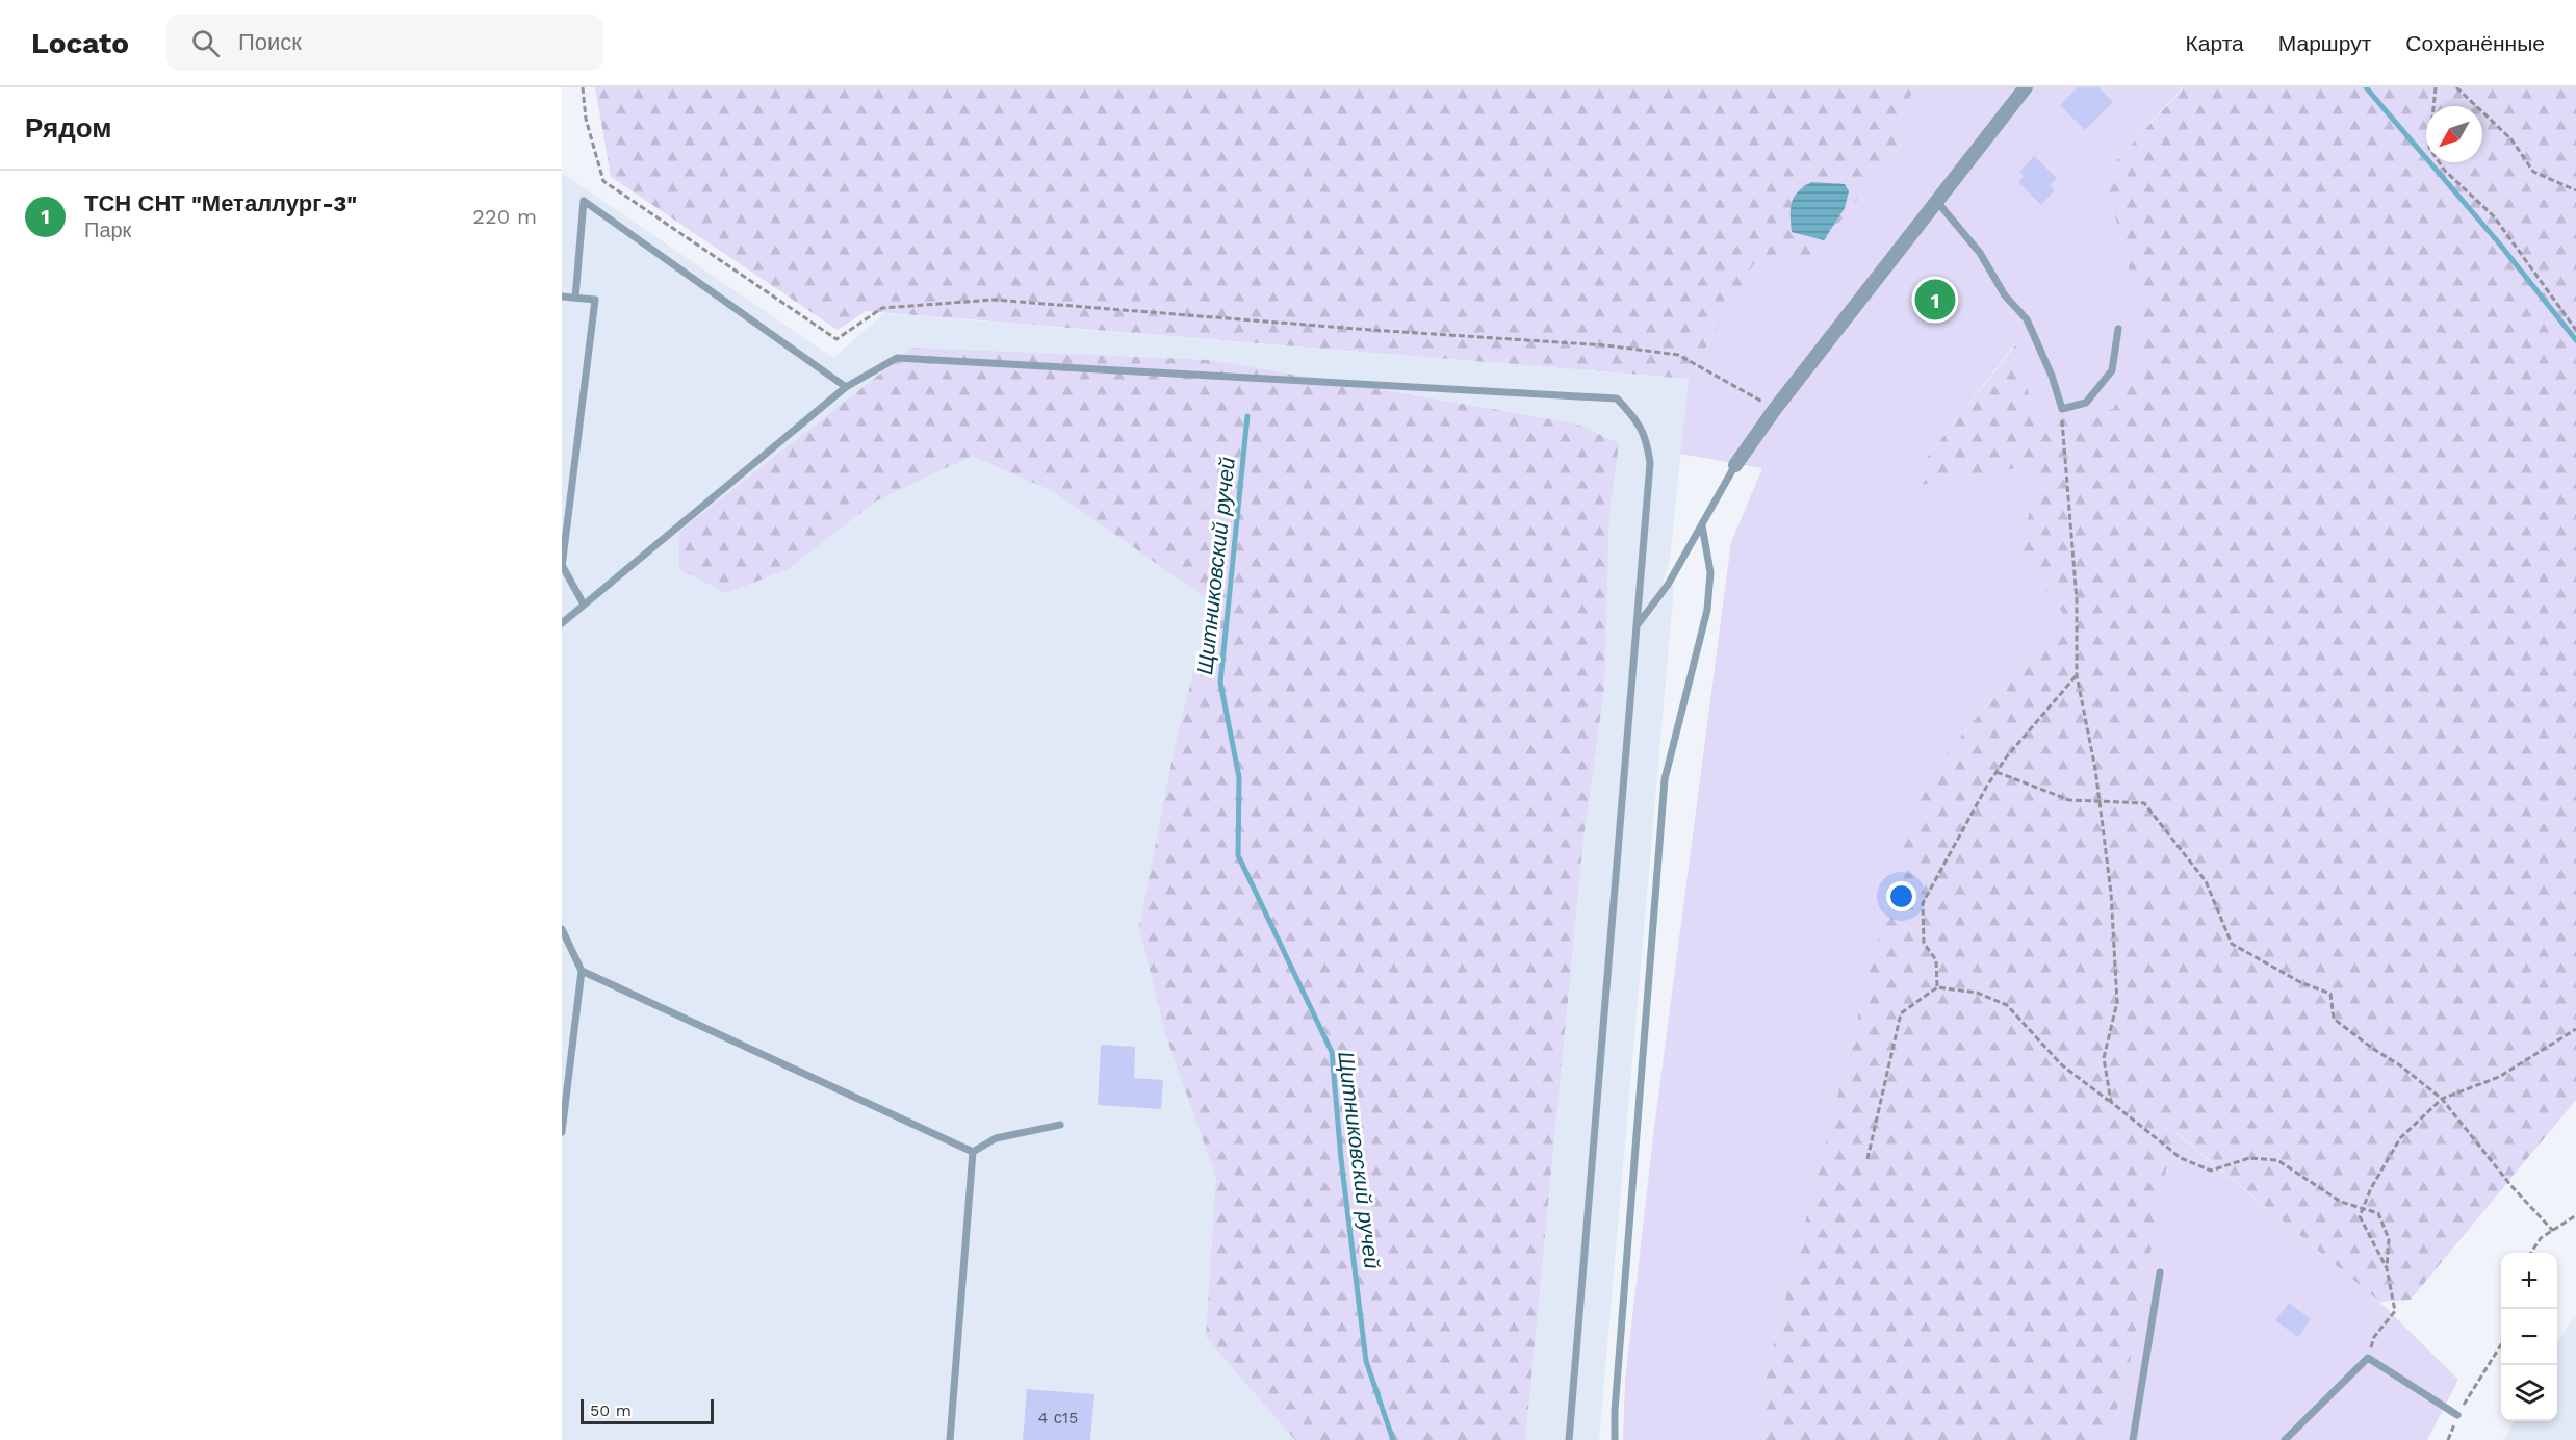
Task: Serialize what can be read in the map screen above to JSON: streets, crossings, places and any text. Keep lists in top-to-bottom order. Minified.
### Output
{"water":["Щитниковский ручей"],"house_numbers":["4 с15"],"scale_bar":"50 m","north":"bottom left","page":{"header":"Locato","search":"Поиск","nav":["Карта","Маршрут","Сохранённые"],"heading":"Рядом","list":[{"mark":"1","name":"ТСН СНТ \"Металлург-3\"","note":"Парк","value":"220 m"}],"pins":"1","map_buttons":["+","−"],"scale":"50 m"}}
